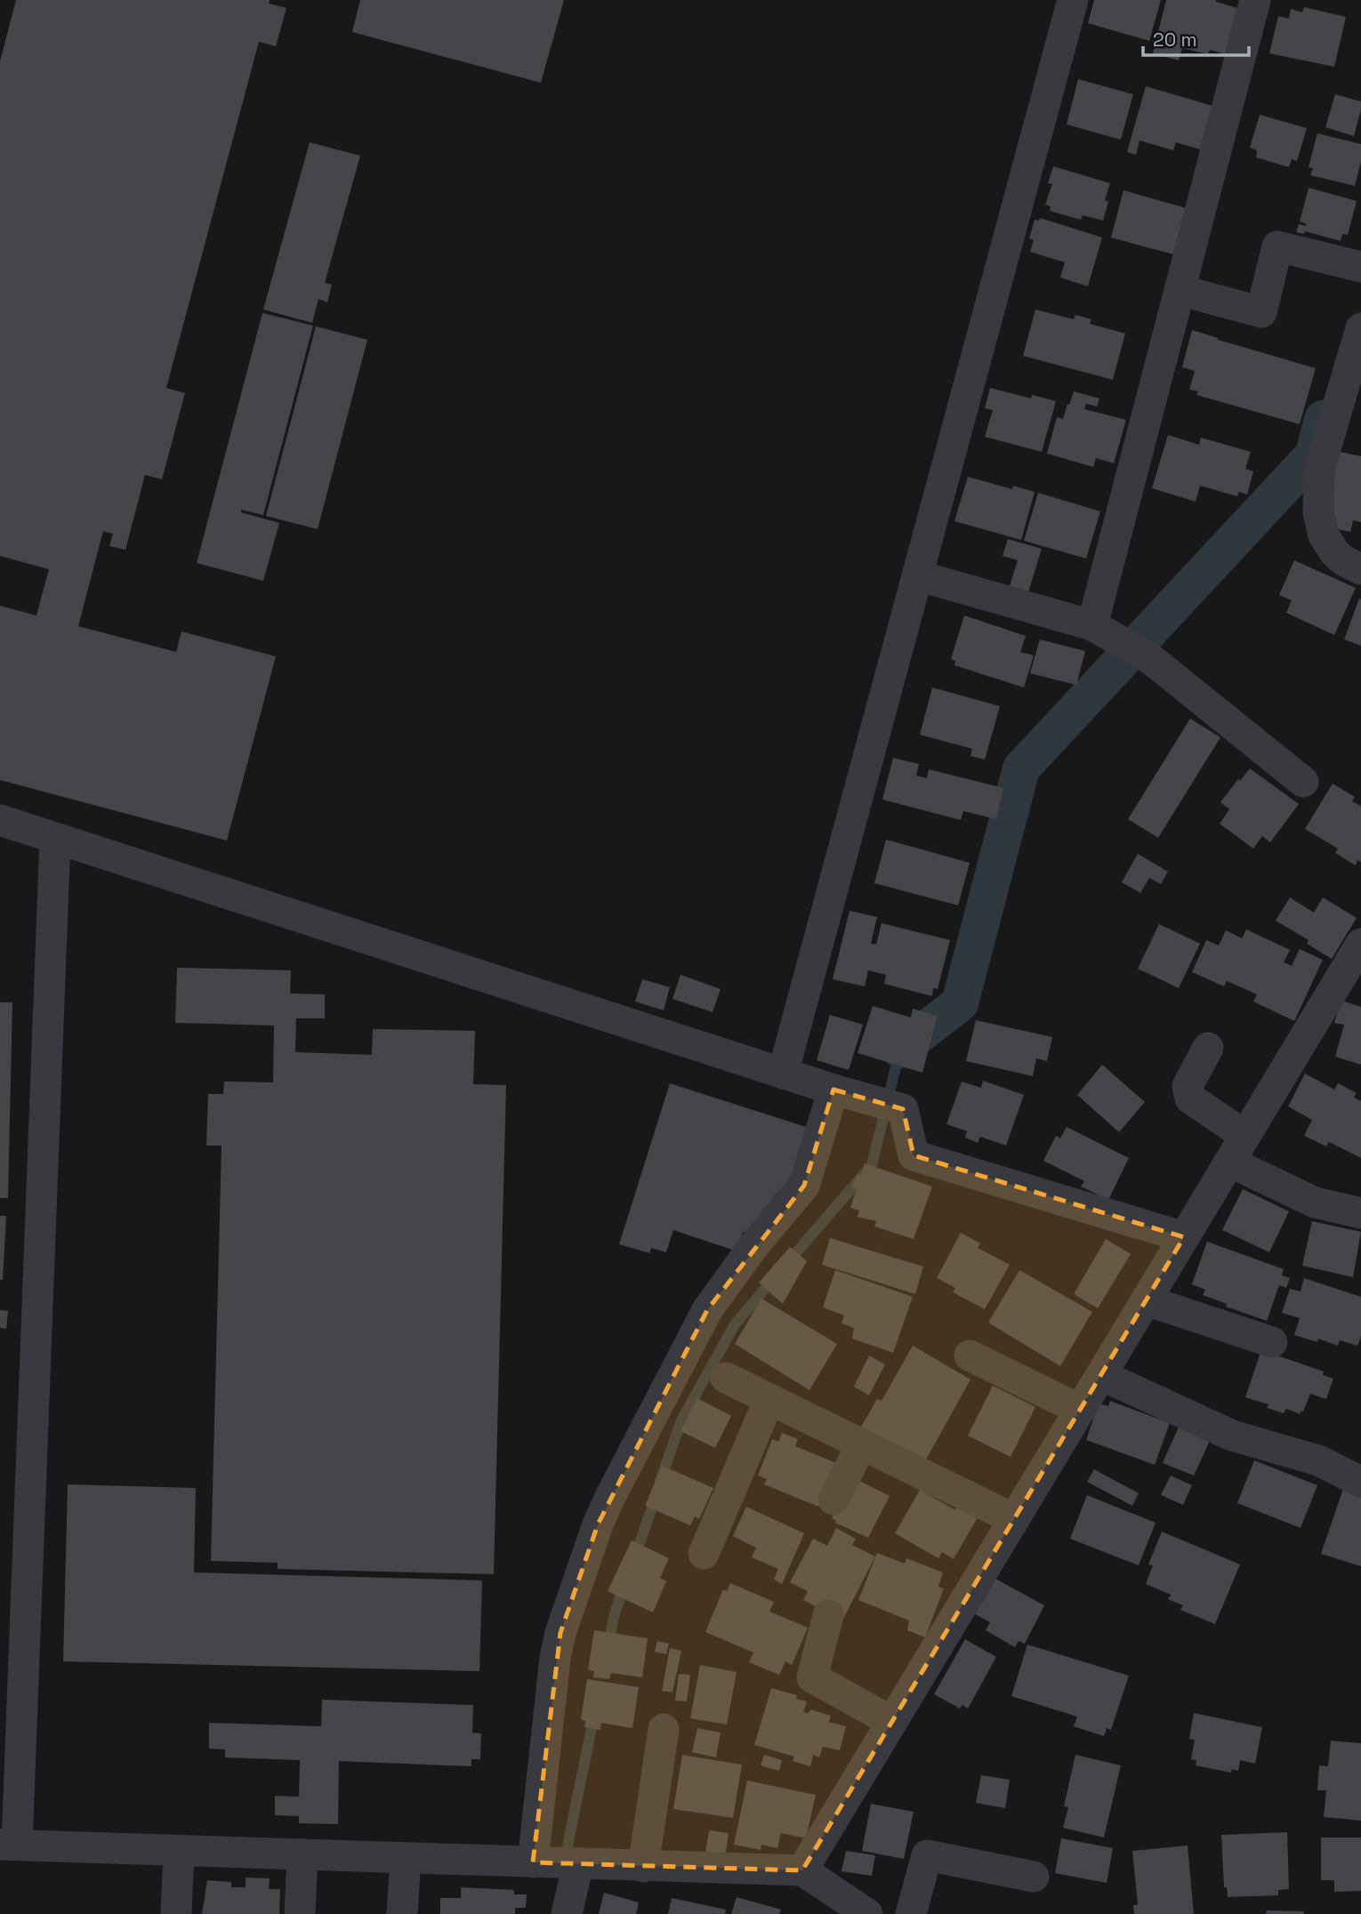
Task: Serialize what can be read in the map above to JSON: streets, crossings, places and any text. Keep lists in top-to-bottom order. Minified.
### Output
{"scale_bar":"20 m"}
